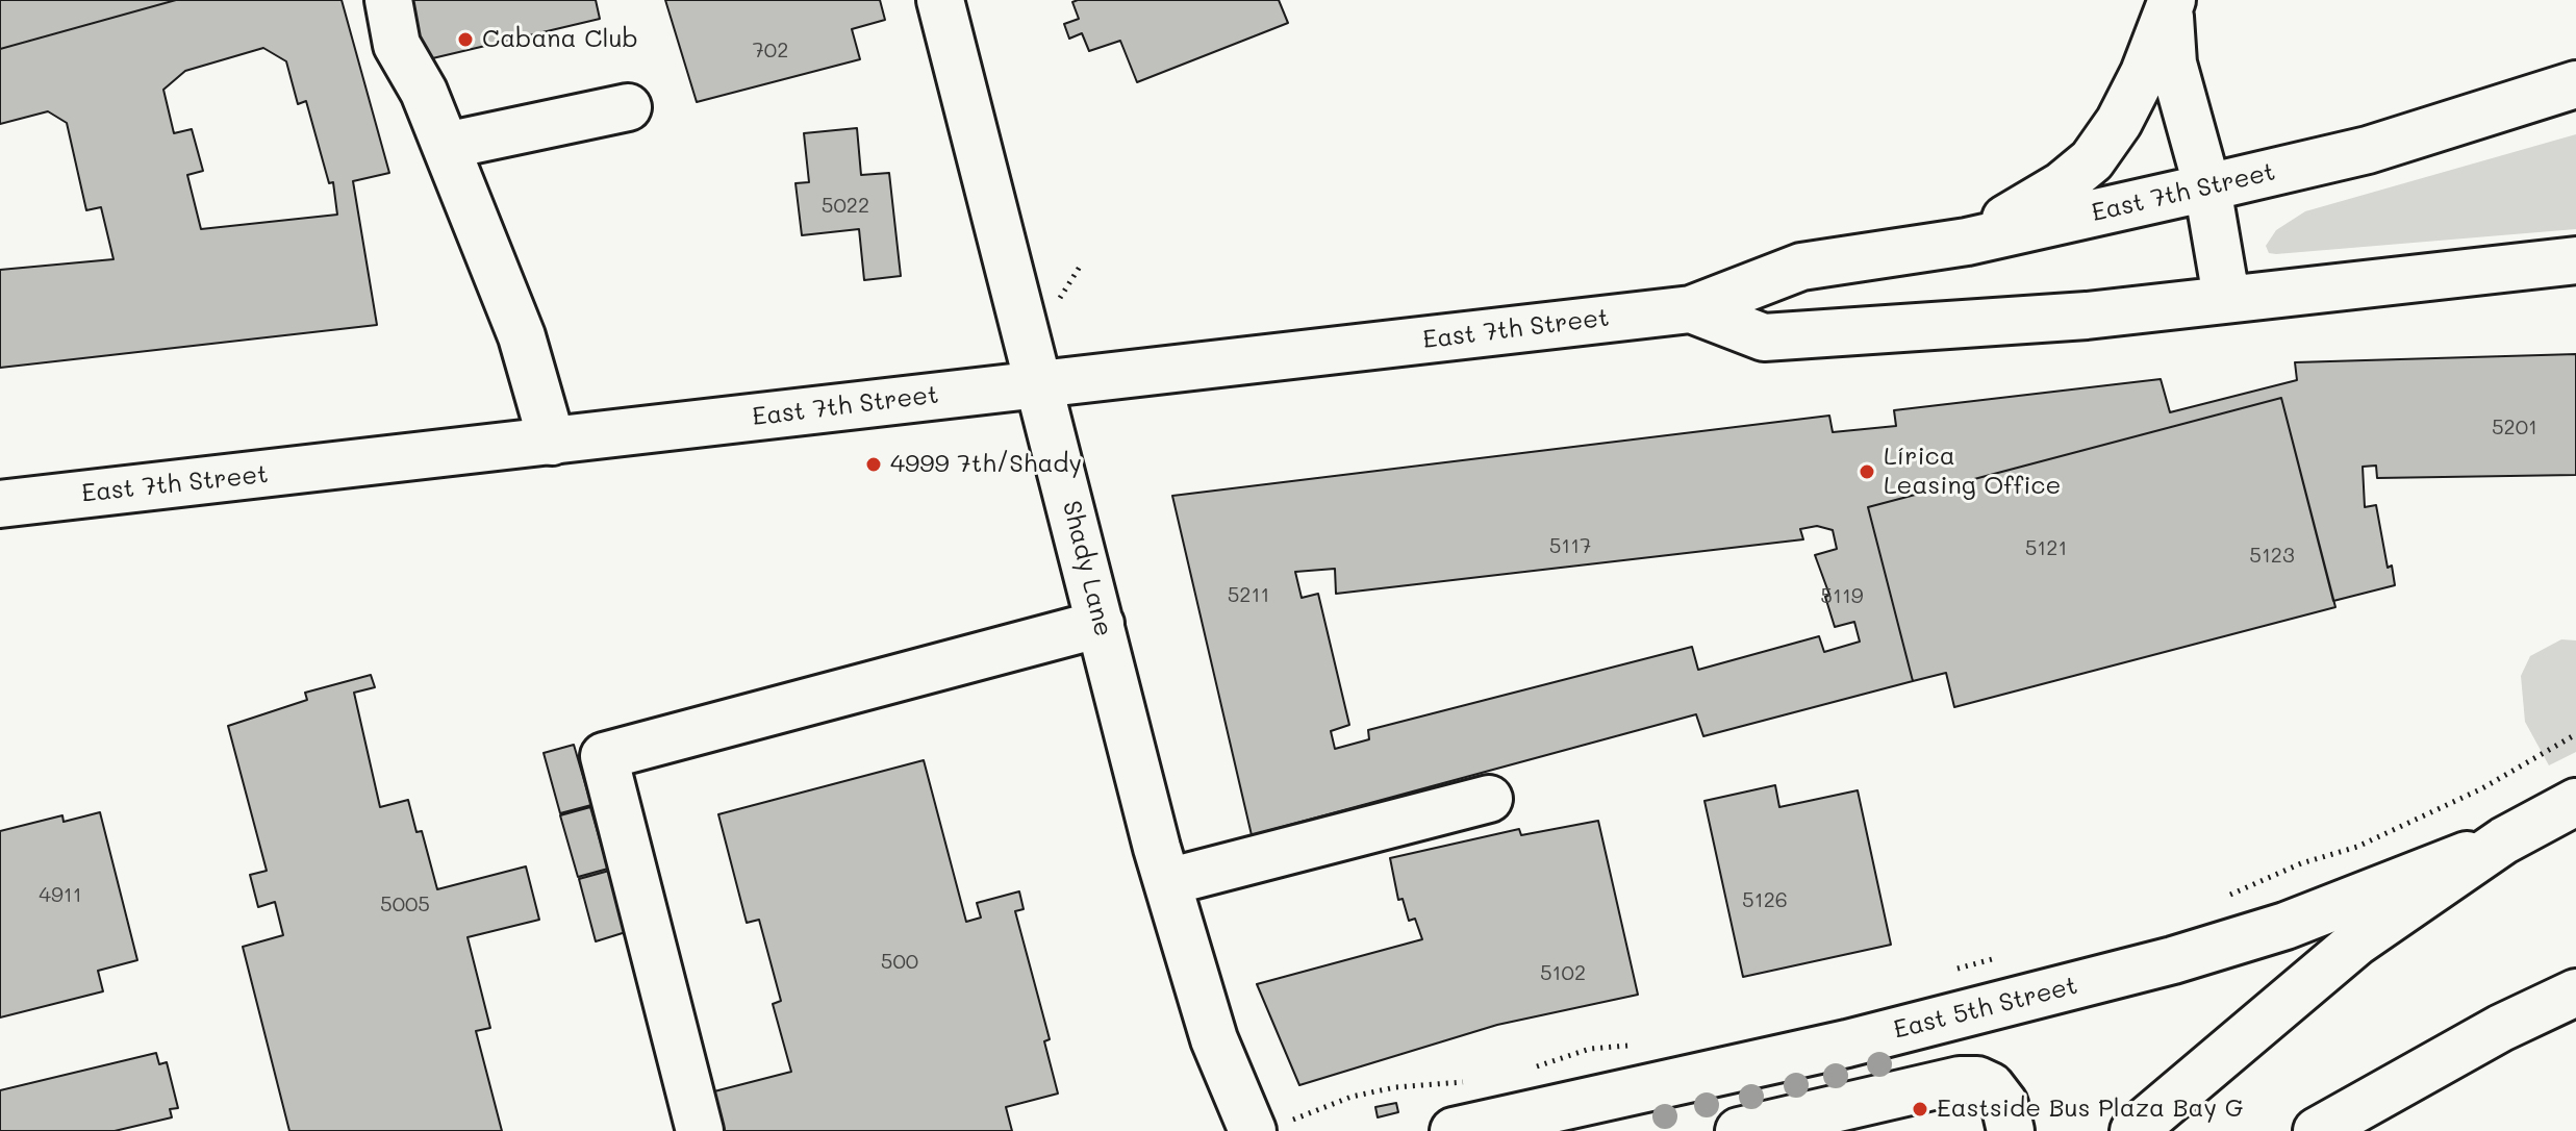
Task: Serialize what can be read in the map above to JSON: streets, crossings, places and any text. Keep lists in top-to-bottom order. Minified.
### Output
{"streets":{"main road":["East 7th Street","Shady Lane","East 5th Street"]},"crossings":[["East 7th Street","Shady Lane"]],"places":["Cabana Club","4999 7th/Shady","Lírica Leasing Office","Eastside Bus Plaza Bay G"],"house_numbers":["702","5022","5201","5117","5121","5123","5211","5119","4911","5126","5005","500","5102"]}
